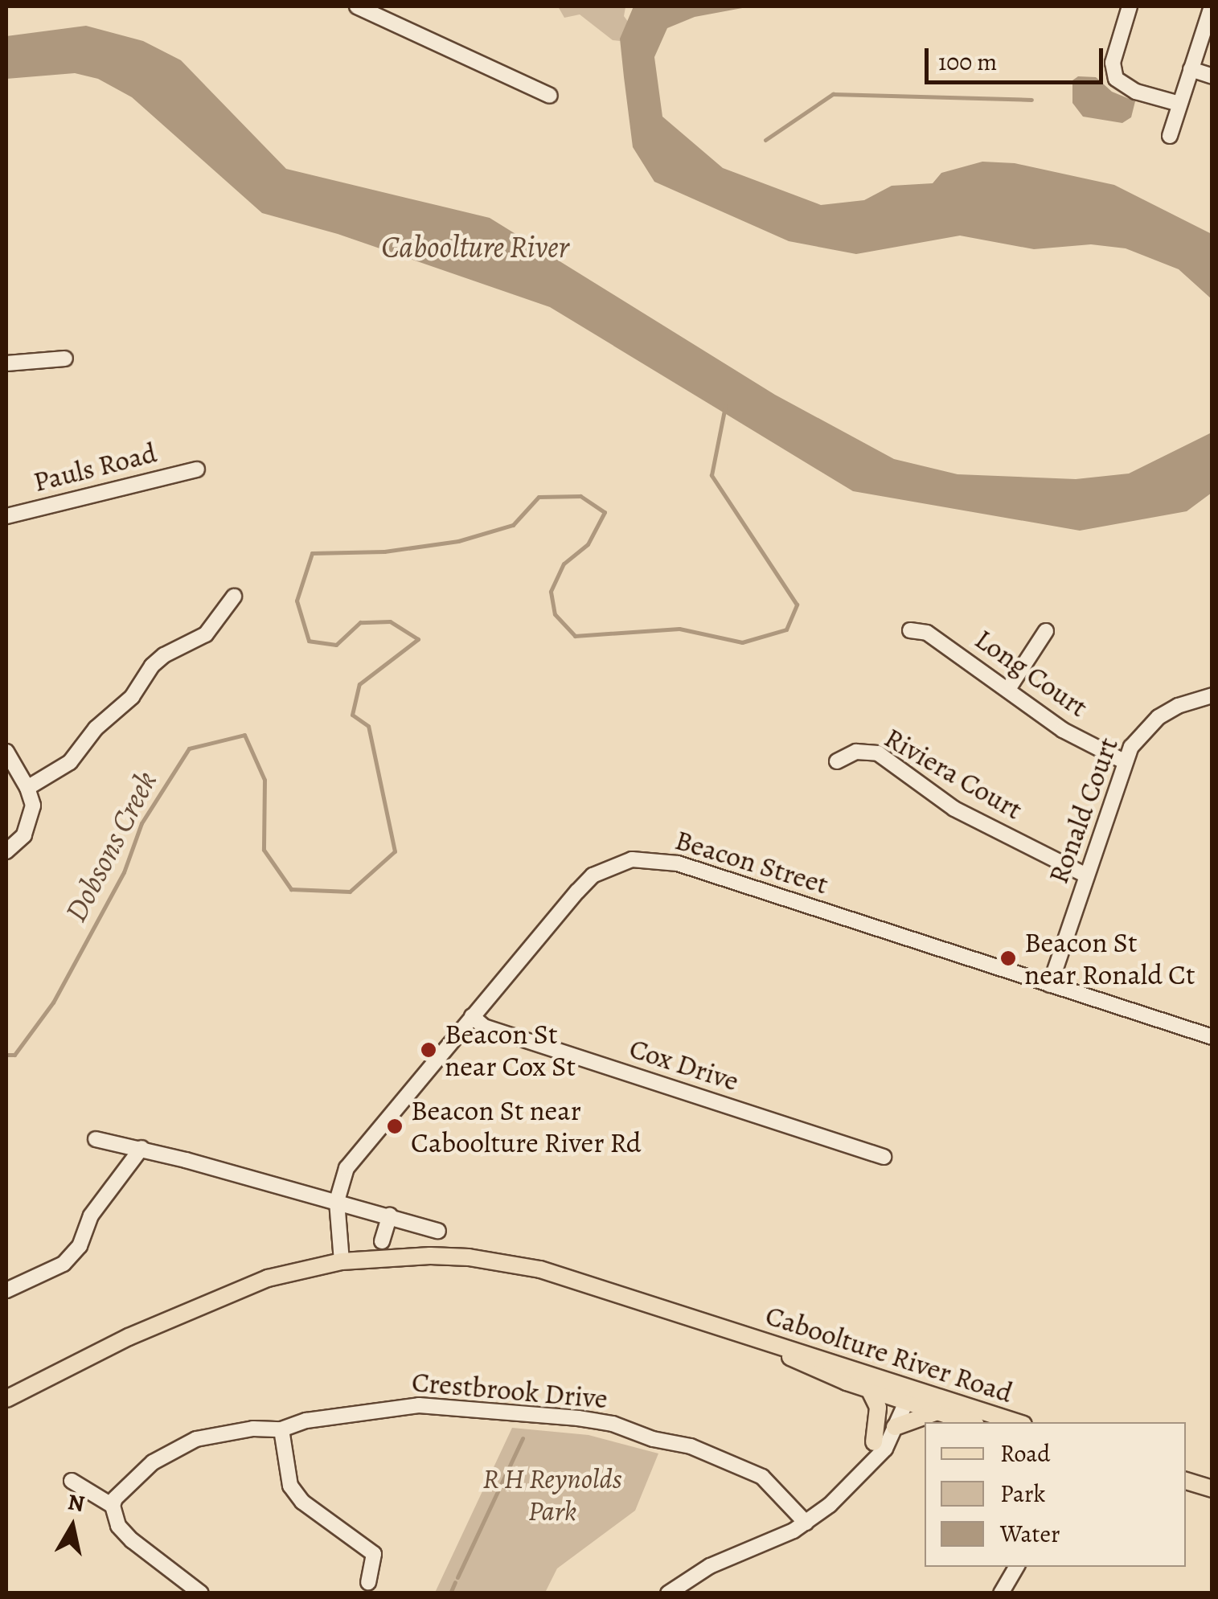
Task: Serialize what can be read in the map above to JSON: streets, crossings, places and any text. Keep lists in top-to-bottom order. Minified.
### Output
{"streets":{"main road":["Caboolture River Road"],"street":["Pauls Road","Long Court","Riviera Court","Ronald Court","Beacon Street","Cox Drive","Crestbrook Drive"]},"crossings":[["Long Court","Ronald Court"],["Riviera Court","Ronald Court"],["Ronald Court","Beacon Street"],["Beacon Street","Cox Drive"],["Beacon Street","Caboolture River Road"]],"water":["Caboolture River","Dobsons Creek"],"parks":["R H Reynolds Park"],"places":["Beacon St near Ronald Ct","Beacon St near Cox St","Beacon St near Caboolture River Rd"],"legend":["Road","Park","Water"],"scale_bar":"100 m","north":"top"}
